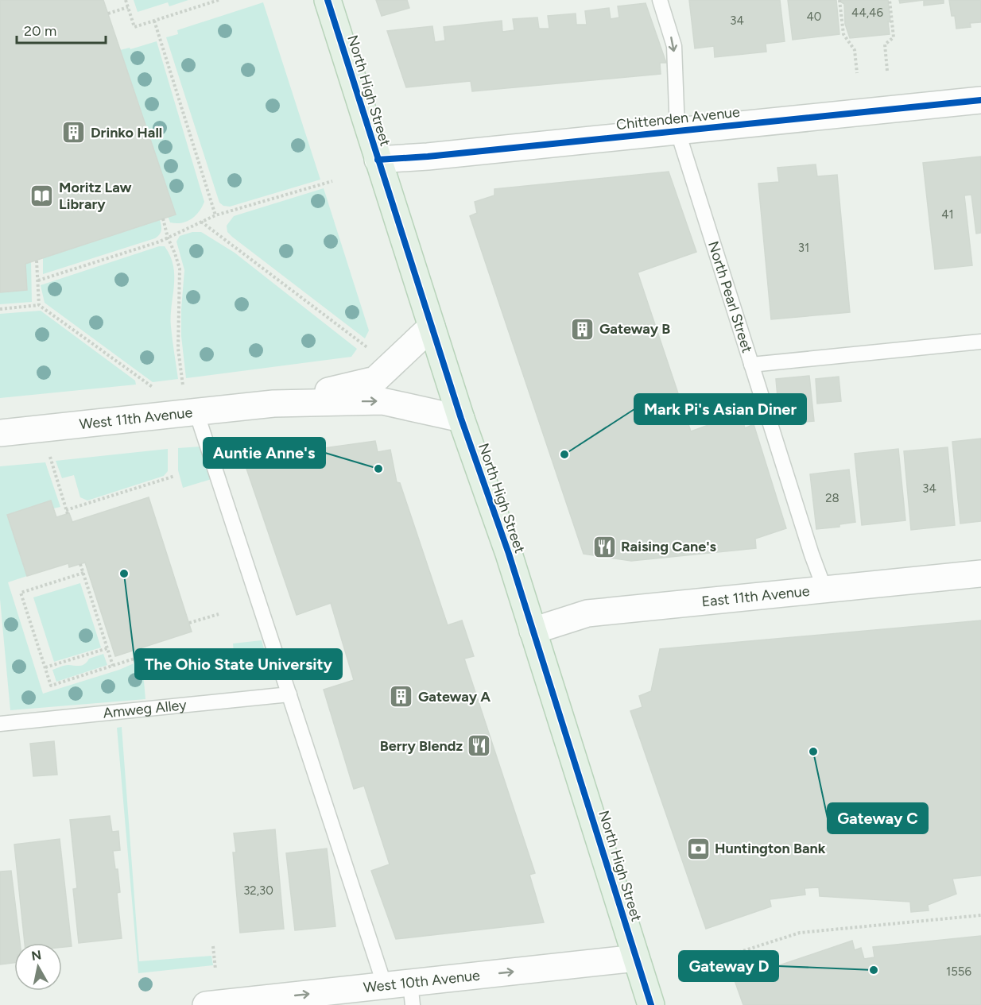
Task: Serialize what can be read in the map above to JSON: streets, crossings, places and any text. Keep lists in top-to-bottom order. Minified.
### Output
{"streets":{"main road":["North High Street"],"street":["Chittenden Avenue","West 11th Avenue","East 11th Avenue","West 10th Avenue"],"lane":["North Pearl Street","Amweg Alley"]},"crossings":[["North High Street","Chittenden Avenue"],["North High Street","West 11th Avenue"],["North High Street","East 11th Avenue"],["North High Street","West 10th Avenue"],["Chittenden Avenue","North Pearl Street"],["North Pearl Street","East 11th Avenue"]],"one_way":["West 10th Avenue"],"places":{"building":["Drinko Hall","Gateway B","Gateway A"],"library":["Moritz Law Library"],"other":["Mark Pi's Asian Diner","Auntie Anne's","The Ohio State University","Gateway C","Gateway D"],"restaurant":["Raising Cane's","Berry Blendz"],"bank":["Huntington Bank"]},"house_numbers":["44,46","40","34","41","31","34","28","32,30","1556"],"scale_bar":"20 m","north":"top"}
